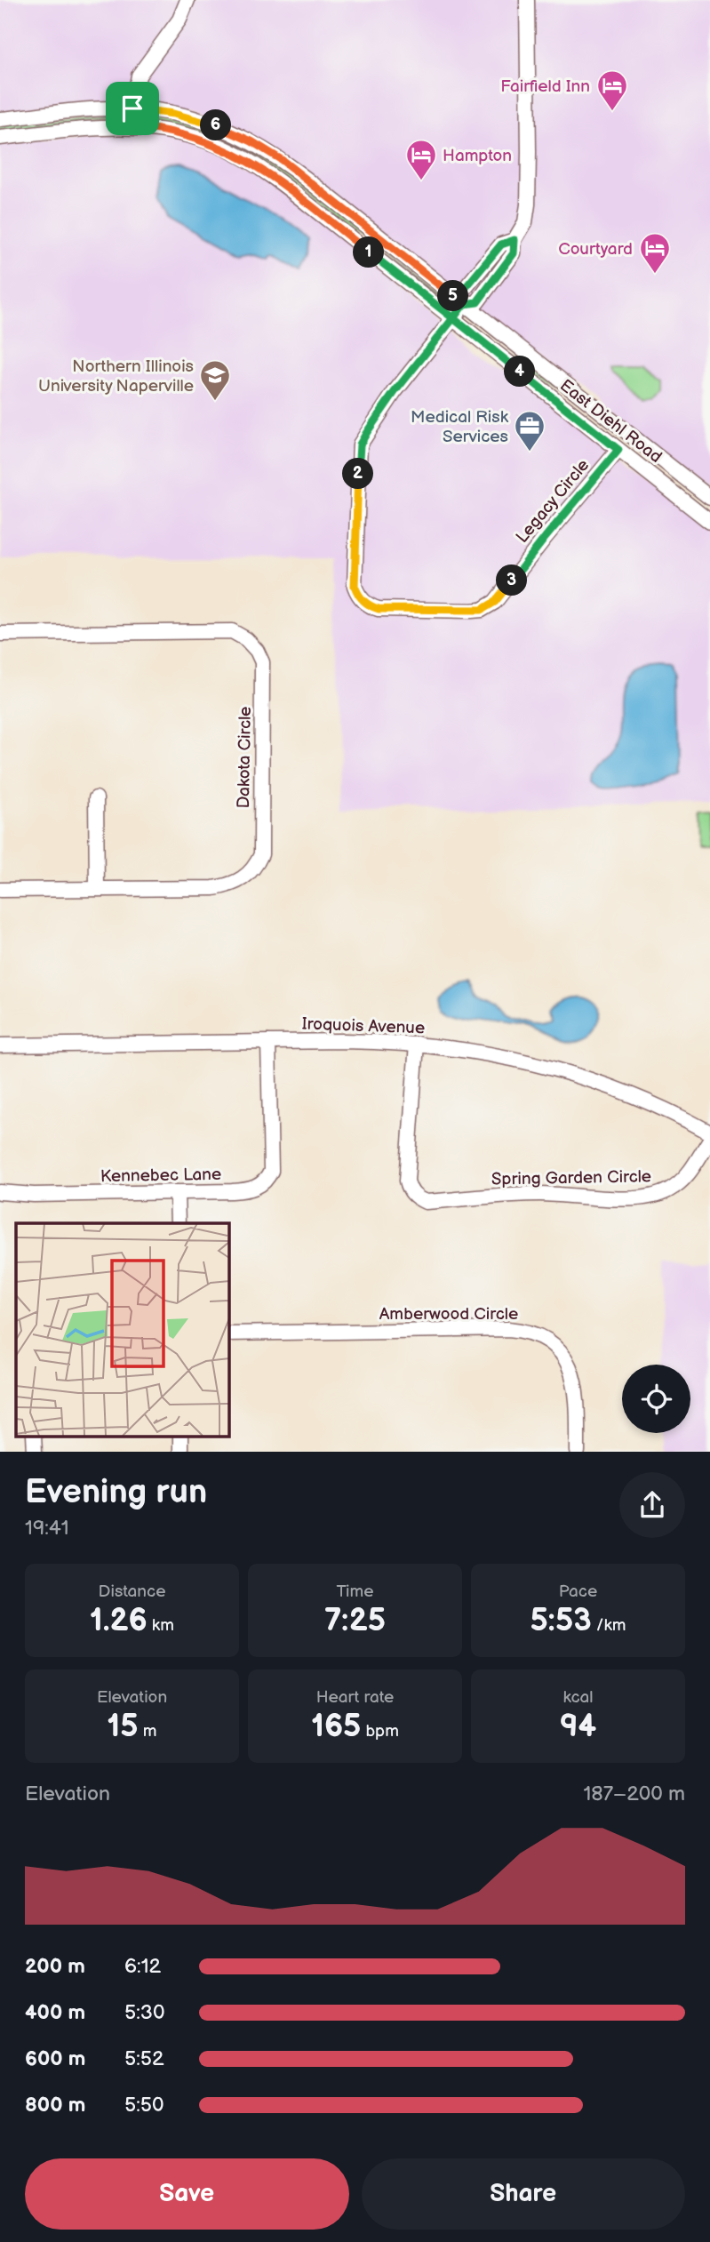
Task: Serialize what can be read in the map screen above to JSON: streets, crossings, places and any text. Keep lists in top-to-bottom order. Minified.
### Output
{"streets":{"street":["East Diehl Road","Legacy Circle","Dakota Circle","Iroquois Avenue","Kennebec Lane","Spring Garden Circle","Amberwood Circle"]},"crossings":[["East Diehl Road","Legacy Circle"],["Iroquois Avenue","Kennebec Lane"],["Iroquois Avenue","Spring Garden Circle"]],"places":{"hotel":["Fairfield Inn","Hampton","Courtyard"],"school or university":["Northern Illinois University Naperville"],"office":["Medical Risk Services"]},"page":{"pins":["6","1","5","4","2","3"],"heading":["Evening run","19:41"],"stats":[["Distance","1.26 km"],["Time","7:25"],["Pace","5:53 /km"],["Elevation","15 m"],["Heart rate","165 bpm"],["kcal","94"]],"chart":["Elevation","187–200 m"],"list":[{"name":"200 m","note":"6:12"},{"name":"400 m","note":"5:30"},{"name":"600 m","note":"5:52"},{"name":"800 m","note":"5:50"}],"buttons":["Save","Share"]}}
